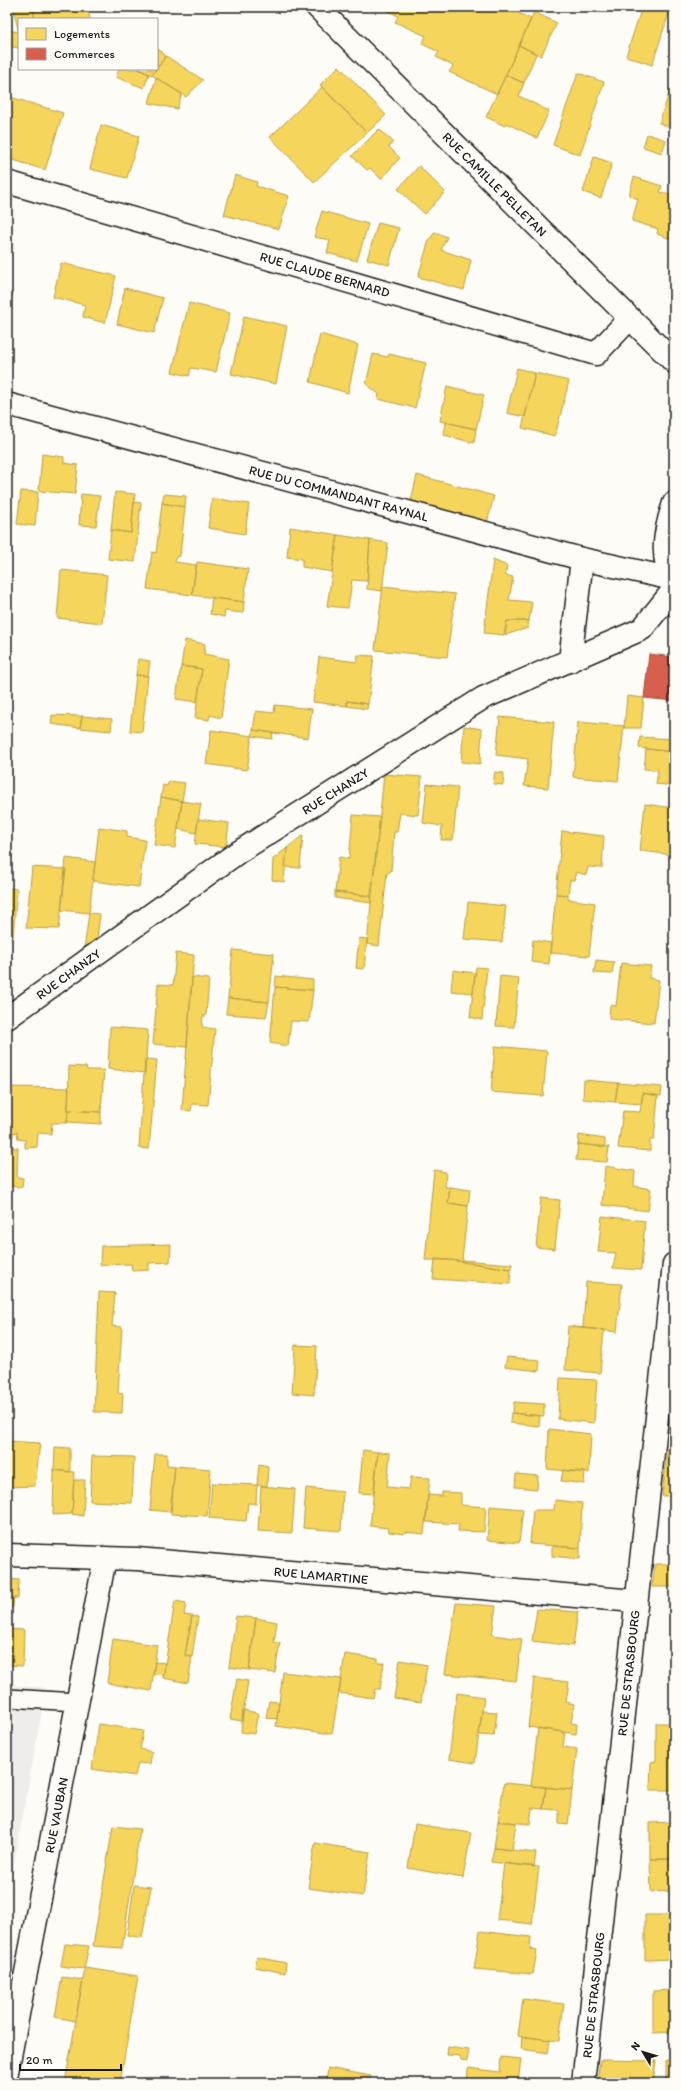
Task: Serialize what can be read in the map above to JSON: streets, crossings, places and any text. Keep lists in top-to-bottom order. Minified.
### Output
{"streets":{"street":["RUE CAMILLE PELLETAN","RUE CLAUDE BERNARD","RUE DU COMMANDANT RAYNAL","RUE CHANZY","RUE LAMARTINE","RUE DE STRASBOURG","RUE VAUBAN"]},"crossings":[["RUE CAMILLE PELLETAN","RUE CLAUDE BERNARD"],["RUE DU COMMANDANT RAYNAL","RUE CHANZY"],["RUE LAMARTINE","RUE DE STRASBOURG"],["RUE LAMARTINE","RUE VAUBAN"]],"legend":["Logements","Commerces"],"scale_bar":"20 m","north":"top left"}
